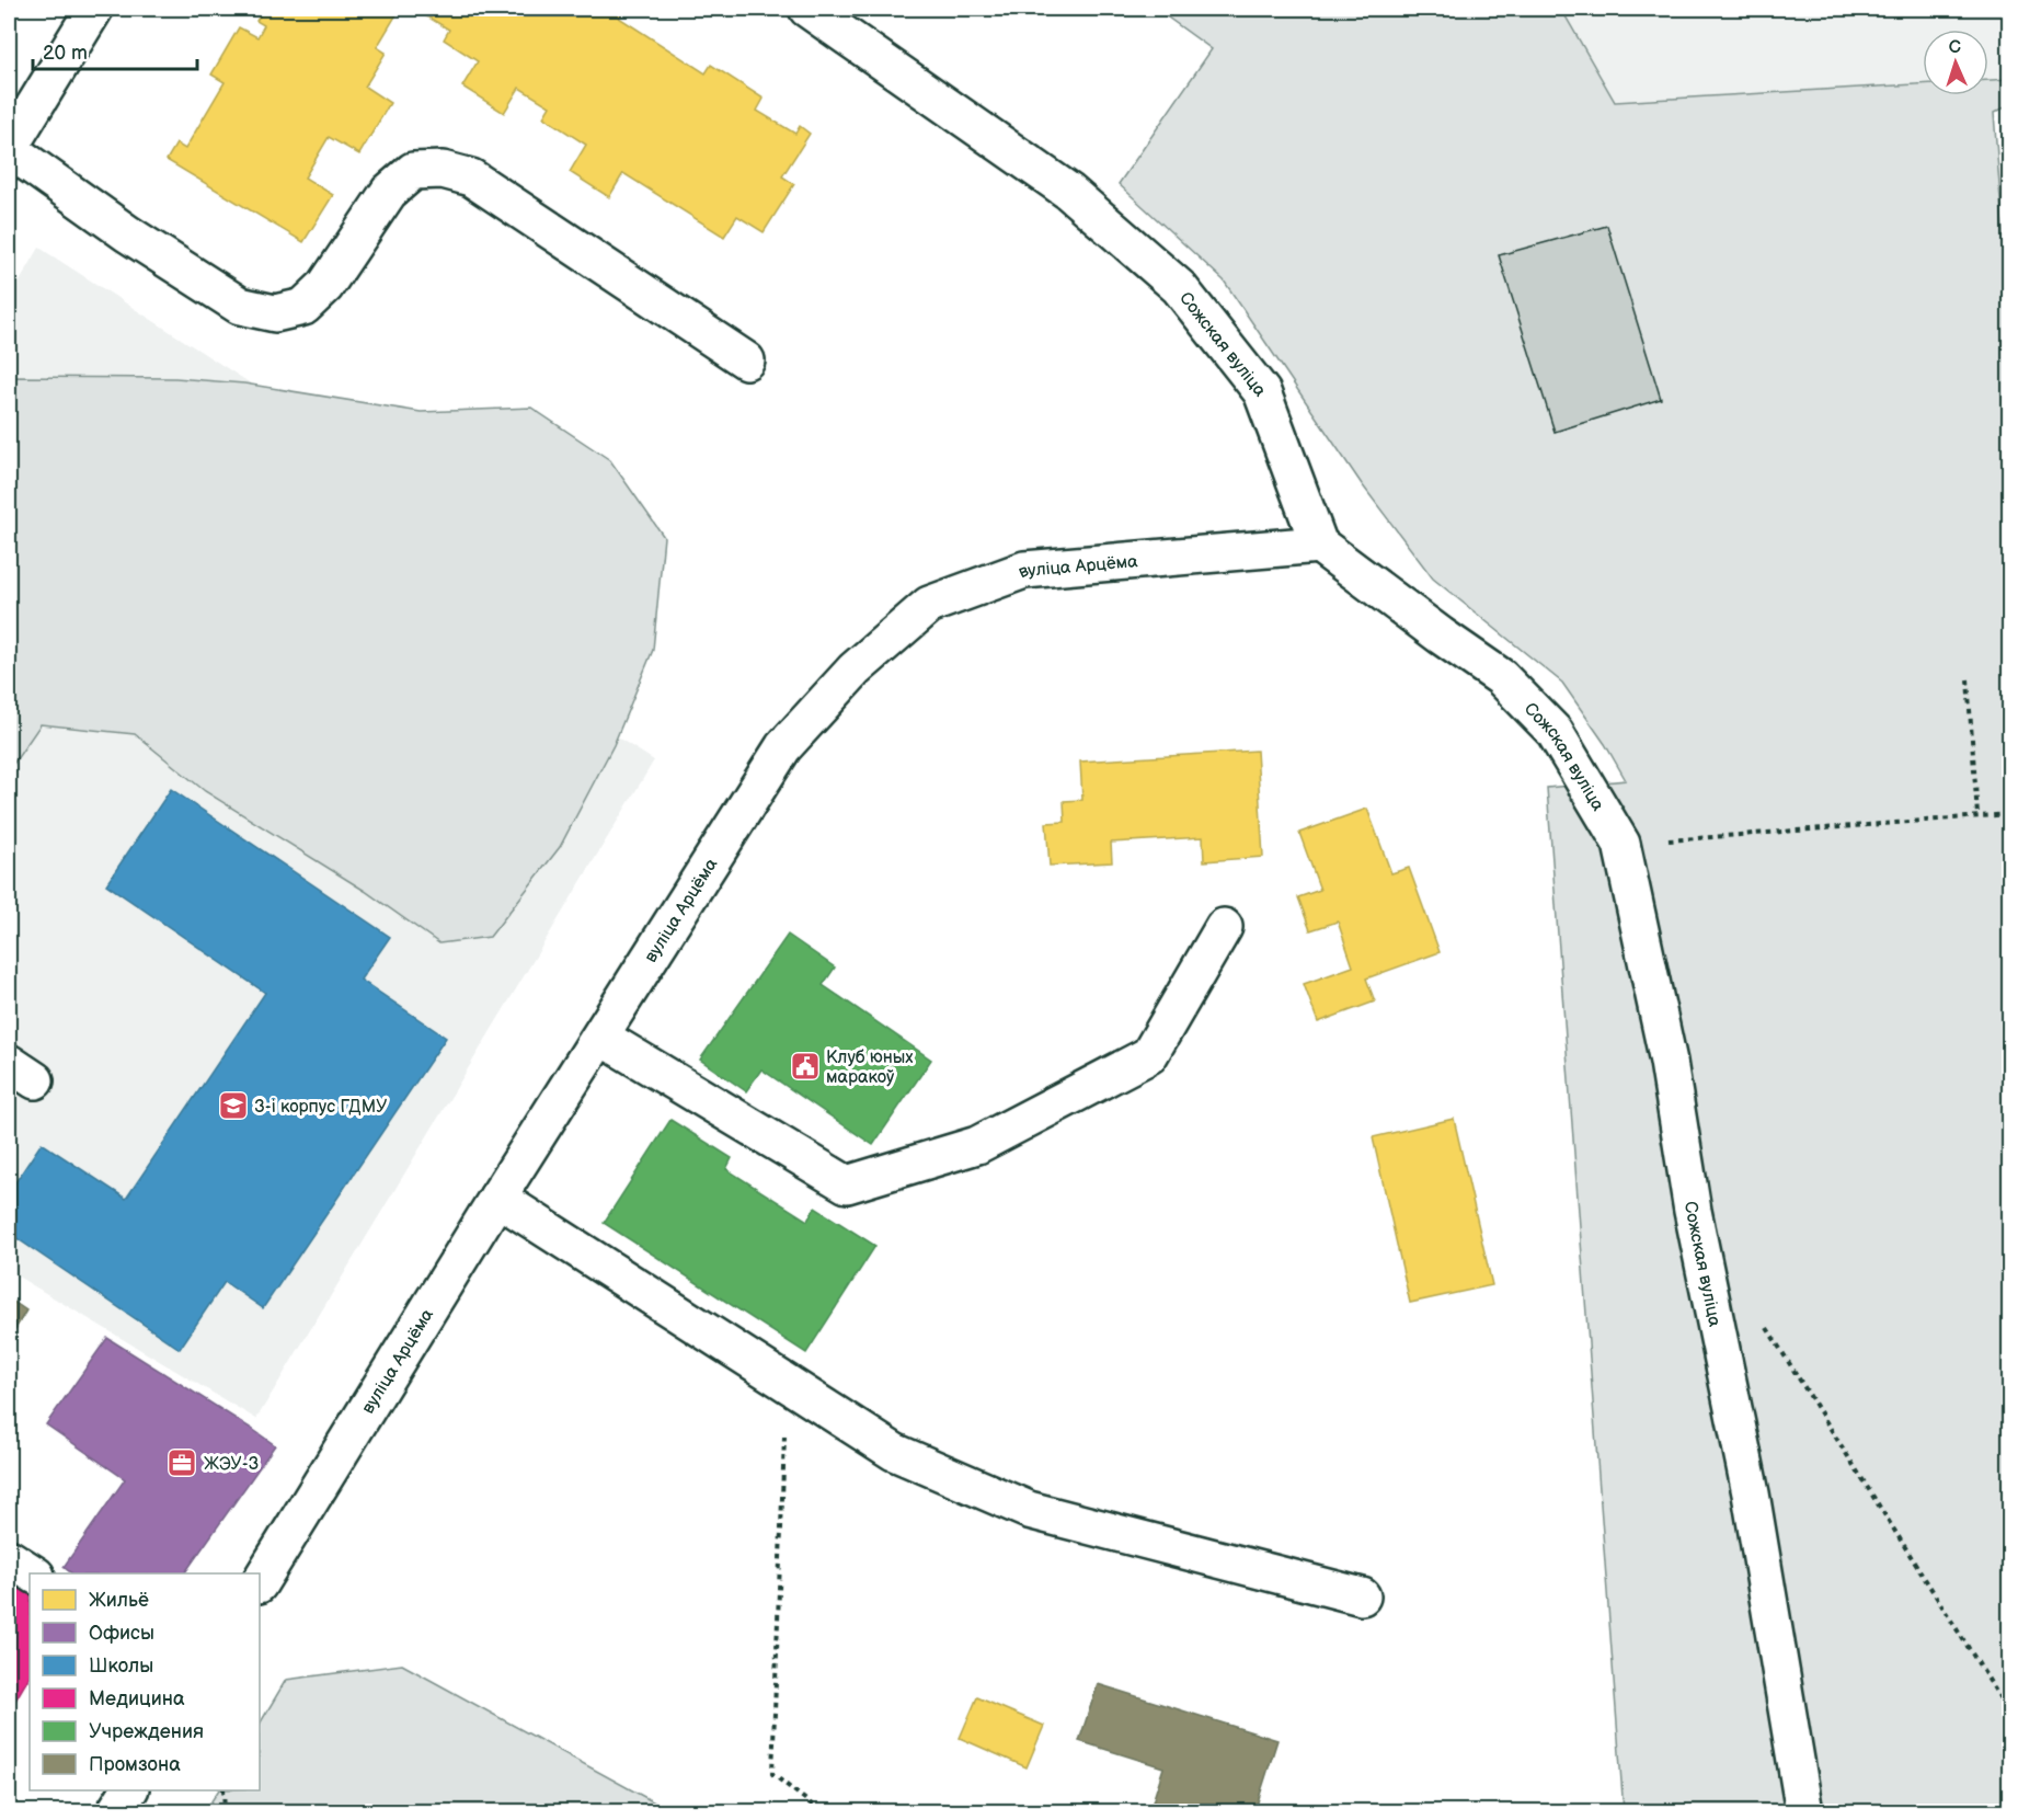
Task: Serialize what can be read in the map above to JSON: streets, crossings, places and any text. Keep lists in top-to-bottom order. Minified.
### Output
{"streets":{"street":["Сожская вуліца","вуліца Арцёма"]},"crossings":[["Сожская вуліца","вуліца Арцёма"]],"places":{"public building":["Клуб юных маракоў"],"school or university":["3-і корпус ГДМУ"],"office":["ЖЭУ-3"]},"legend":["Жильё","Офисы","Школы","Медицина","Учреждения","Промзона"],"scale_bar":"20 m","north":"top"}
